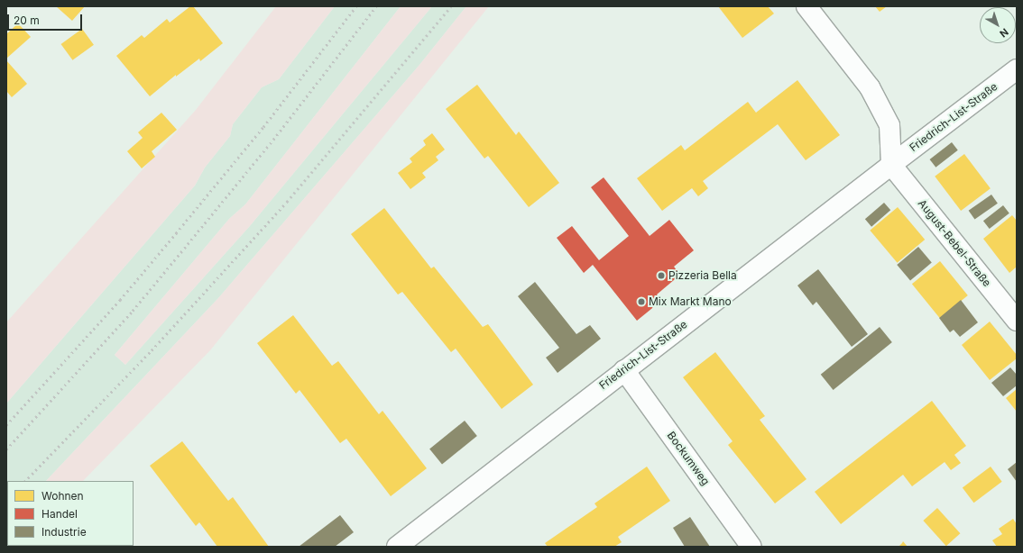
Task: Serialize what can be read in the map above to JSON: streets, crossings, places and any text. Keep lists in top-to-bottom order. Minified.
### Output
{"streets":{"street":["Friedrich-List-Straße","August-Bebel-Straße","Bockumweg"]},"crossings":[["Friedrich-List-Straße","August-Bebel-Straße"],["Friedrich-List-Straße","Bockumweg"]],"places":["Pizzeria Bella","Mix Markt Mano"],"legend":["Wohnen","Handel","Industrie"],"scale_bar":"20 m","north":"bottom right"}
